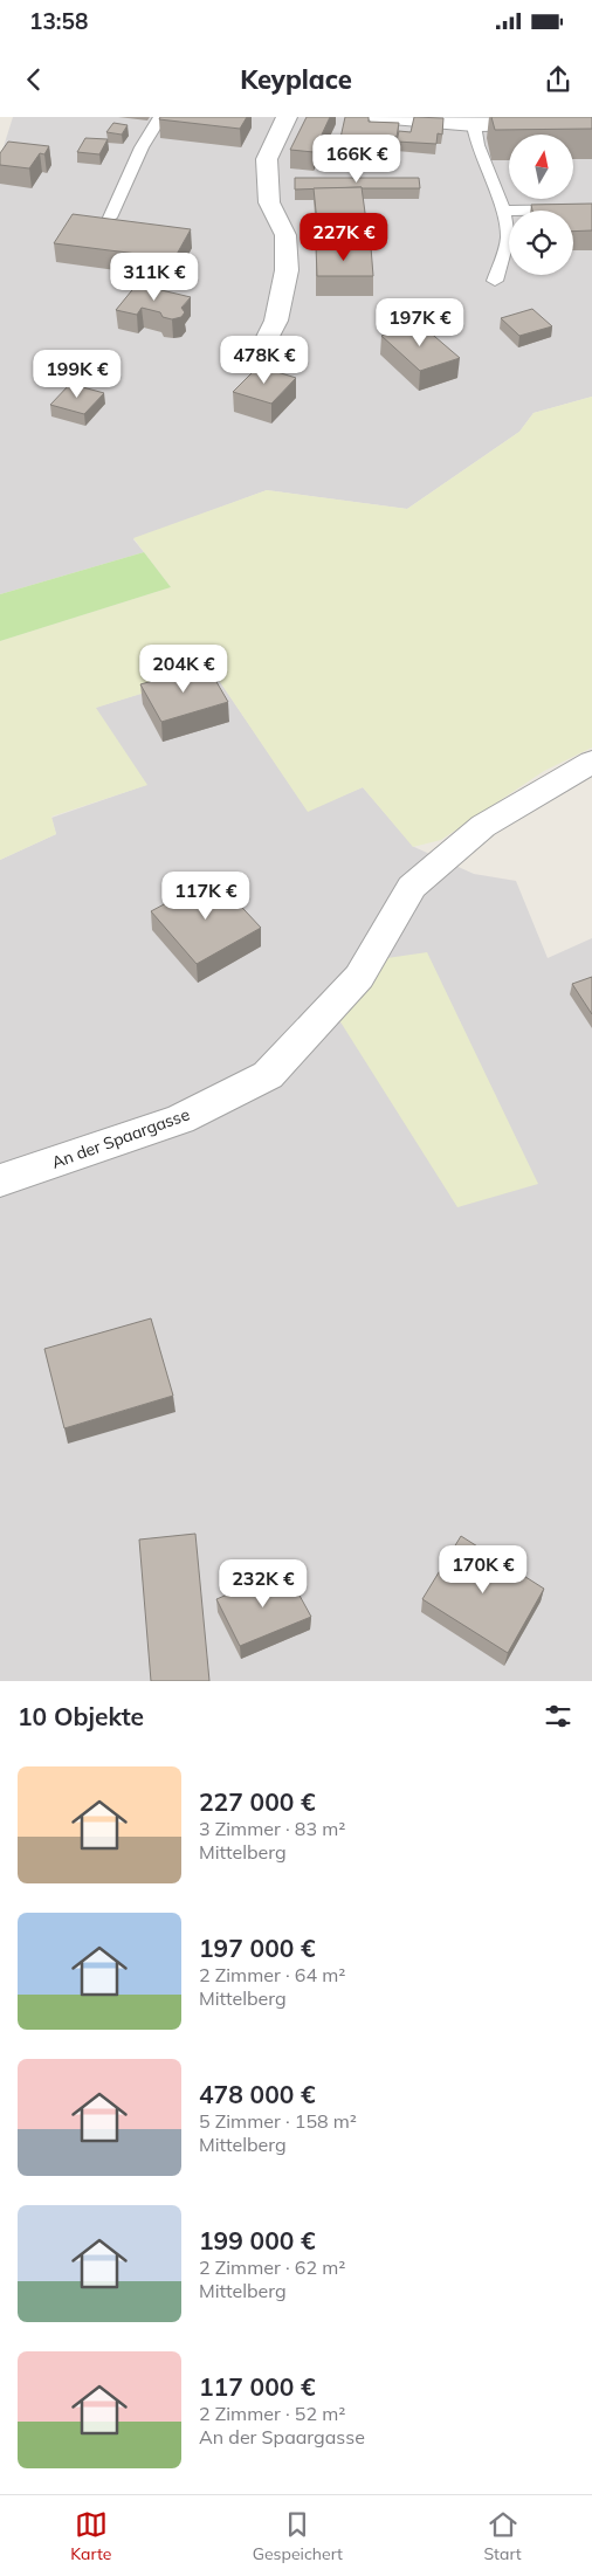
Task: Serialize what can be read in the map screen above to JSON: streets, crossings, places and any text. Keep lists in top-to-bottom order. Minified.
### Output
{"streets":{"street":["An der Spaargasse"]},"north":"top","page":{"status":"13:58","header":"Keyplace","price":["166K €","227K €","311K €","197K €","478K €","199K €","204K €","117K €","170K €","232K €"],"heading":"10 Objekte","list":[{"name":"227 000 €","note":"3 Zimmer · 83 m² · Mittelberg"},{"name":"197 000 €","note":"2 Zimmer · 64 m² · Mittelberg"},{"name":"478 000 €","note":"5 Zimmer · 158 m² · Mittelberg"},{"name":"199 000 €","note":"2 Zimmer · 62 m² · Mittelberg"},{"name":"117 000 €","note":"2 Zimmer · 52 m² · An der Spaargasse"}],"tabs":["Karte","Gespeichert","Start"]}}
